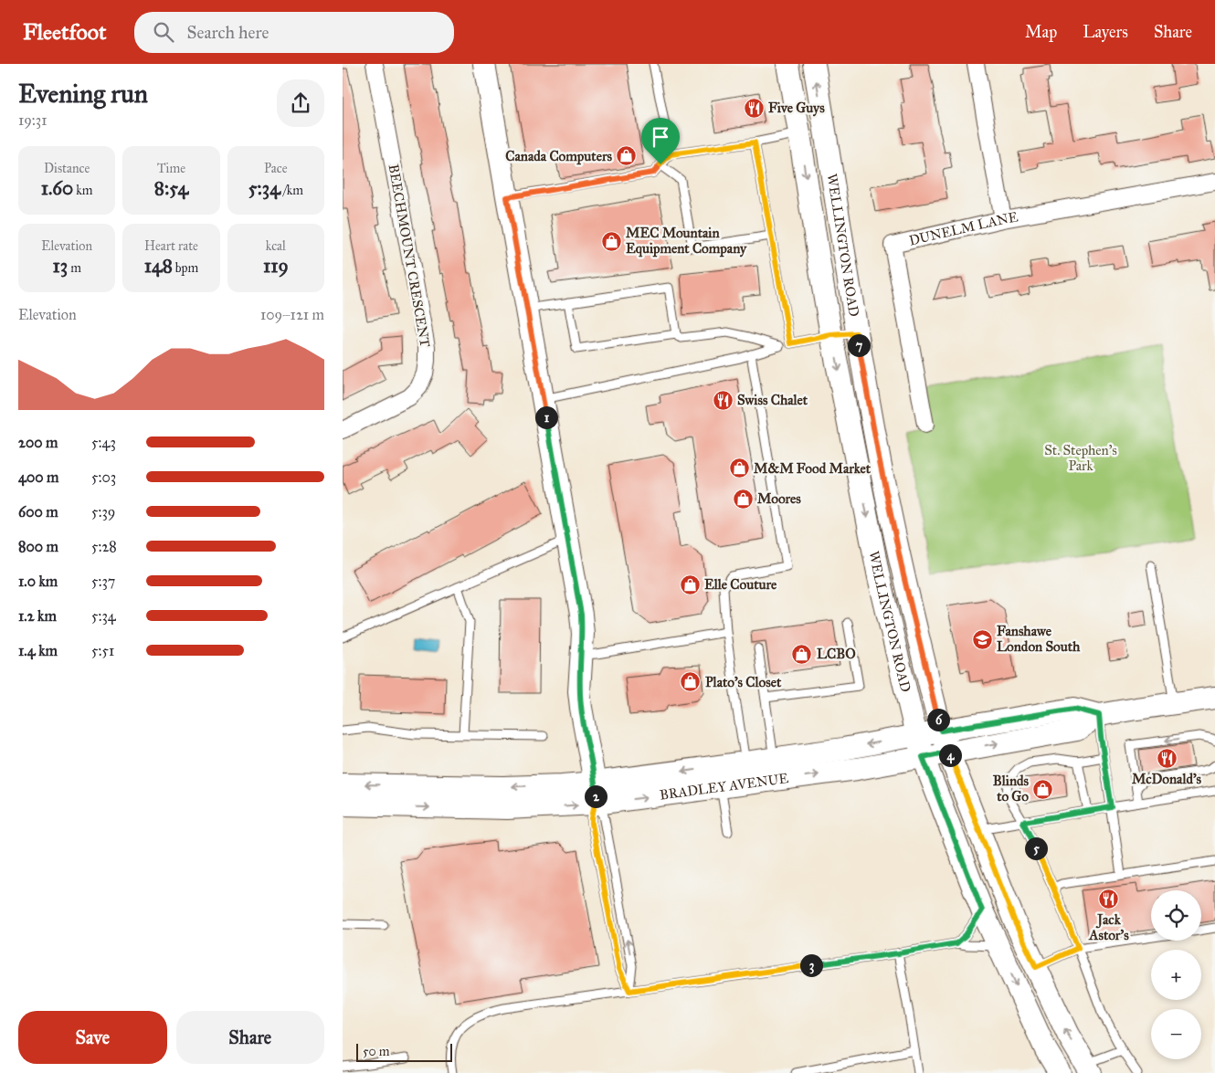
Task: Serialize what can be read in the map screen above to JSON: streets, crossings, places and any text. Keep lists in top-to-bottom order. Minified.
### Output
{"streets":{"main road":["WELLINGTON ROAD","BRADLEY AVENUE"],"street":["DUNELM LANE","BEECHMOUNT CRESCENT"]},"crossings":[["WELLINGTON ROAD","BRADLEY AVENUE"]],"parks":["St. Stephen's Park"],"places":{"restaurant":["Five Guys","Swiss Chalet","McDonald's","Jack Astor's"],"shop":["Canada Computers","MEC Mountain Equipment Company","M&M Food Market","Moores","Elle Couture","LCBO","Plato's Closet","Blinds to Go"],"school or university":["Fanshawe London South"]},"scale_bar":"50 m","page":{"header":"Fleetfoot","search":"Search here","nav":["Map","Layers","Share"],"heading":["Evening run","19:31"],"stats":[["Distance","1.60 km"],["Time","8:54"],["Pace","5:34 /km"],["Elevation","13 m"],["Heart rate","148 bpm"],["kcal","119"]],"chart":["Elevation","109–121 m"],"pins":["7","1","6","4","2","5","3"],"list":[{"name":"200 m","note":"5:43"},{"name":"400 m","note":"5:03"},{"name":"600 m","note":"5:39"},{"name":"800 m","note":"5:28"},{"name":"1.0 km","note":"5:37"},{"name":"1.2 km","note":"5:34"},{"name":"1.4 km","note":"5:51"}],"map_buttons":["+","−"],"buttons":["Save","Share"],"scale":"50 m"}}
